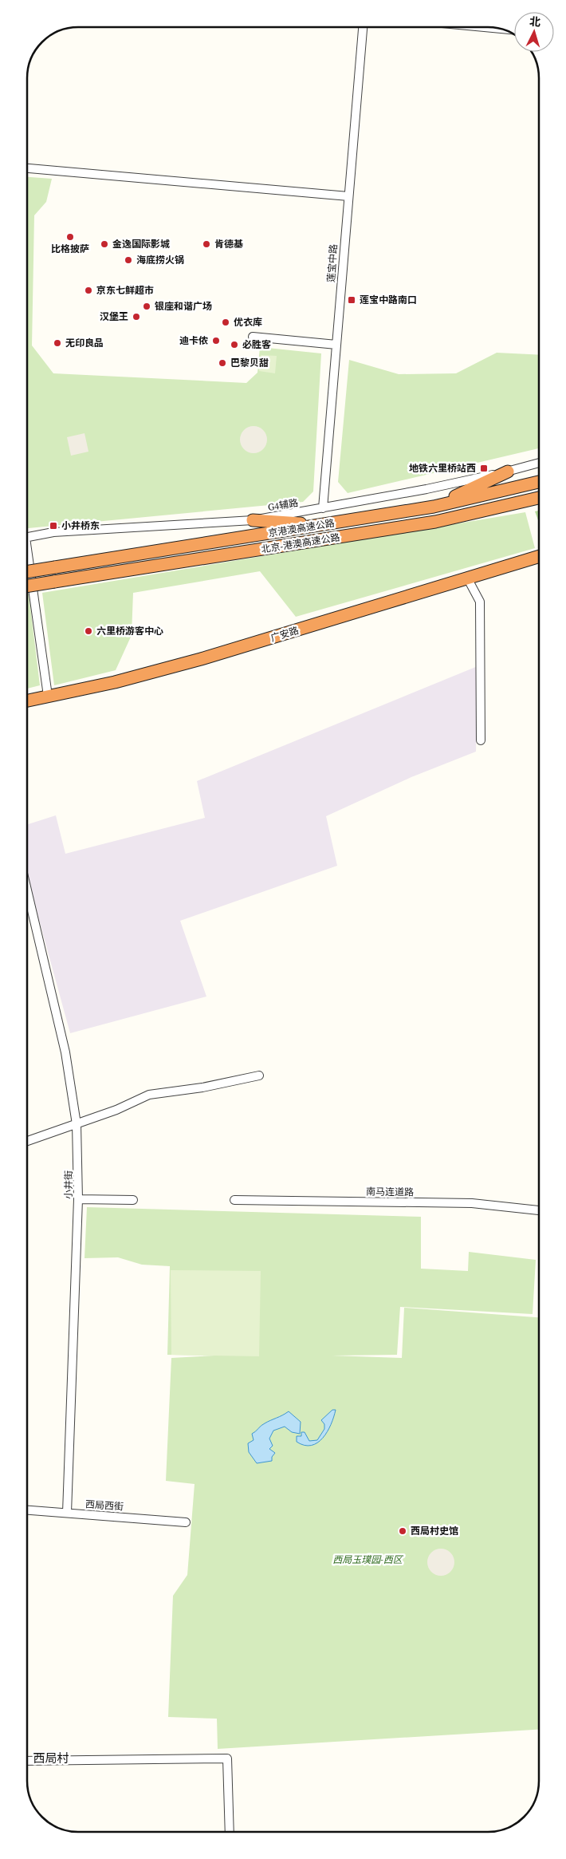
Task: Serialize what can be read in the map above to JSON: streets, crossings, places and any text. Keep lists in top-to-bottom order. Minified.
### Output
{"streets":{"highway":["京港澳高速公路","北京-港澳高速公路","广安路"],"street":["莲宝中路","G4辅路","小井街","南马连道路","西局西街"]},"crossings":[["莲宝中路","G4辅路"],["小井街","西局西街"]],"districts":["西局村"],"parks":["西局玉璞园-西区"],"places":{"other":["比格披萨","金逸国际影城","肯德基","海底捞火锅","京东七鲜超市","银座和谐广场","汉堡王","优衣库","迪卡侬","无印良品","必胜客","巴黎贝甜","六里桥游客中心","西局村史馆"],"transit":["莲宝中路南口","地铁六里桥站西","小井桥东"]},"north":"top"}
